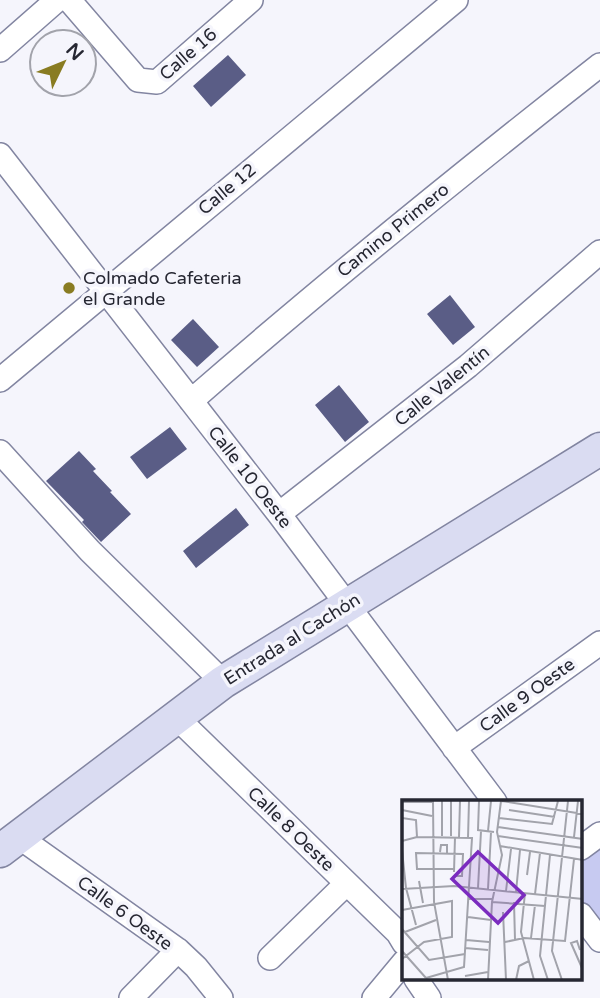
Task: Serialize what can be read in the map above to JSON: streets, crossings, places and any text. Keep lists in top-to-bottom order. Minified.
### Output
{"streets":{"street":["Calle 16","Calle 12","Camino Primero","Calle Valentín","Calle 10 Oeste","Entrada al Cachón","Calle 9 Oeste","Calle 8 Oeste","Calle 6 Oeste"]},"crossings":[["Calle 12","Calle 10 Oeste"],["Camino Primero","Calle 10 Oeste"],["Calle Valentín","Calle 10 Oeste"],["Calle 10 Oeste","Entrada al Cachón"],["Calle 10 Oeste","Calle 9 Oeste"],["Entrada al Cachón","Calle 8 Oeste"],["Entrada al Cachón","Calle 6 Oeste"]],"places":["Colmado Cafeteria el Grande"],"north":"top right"}
